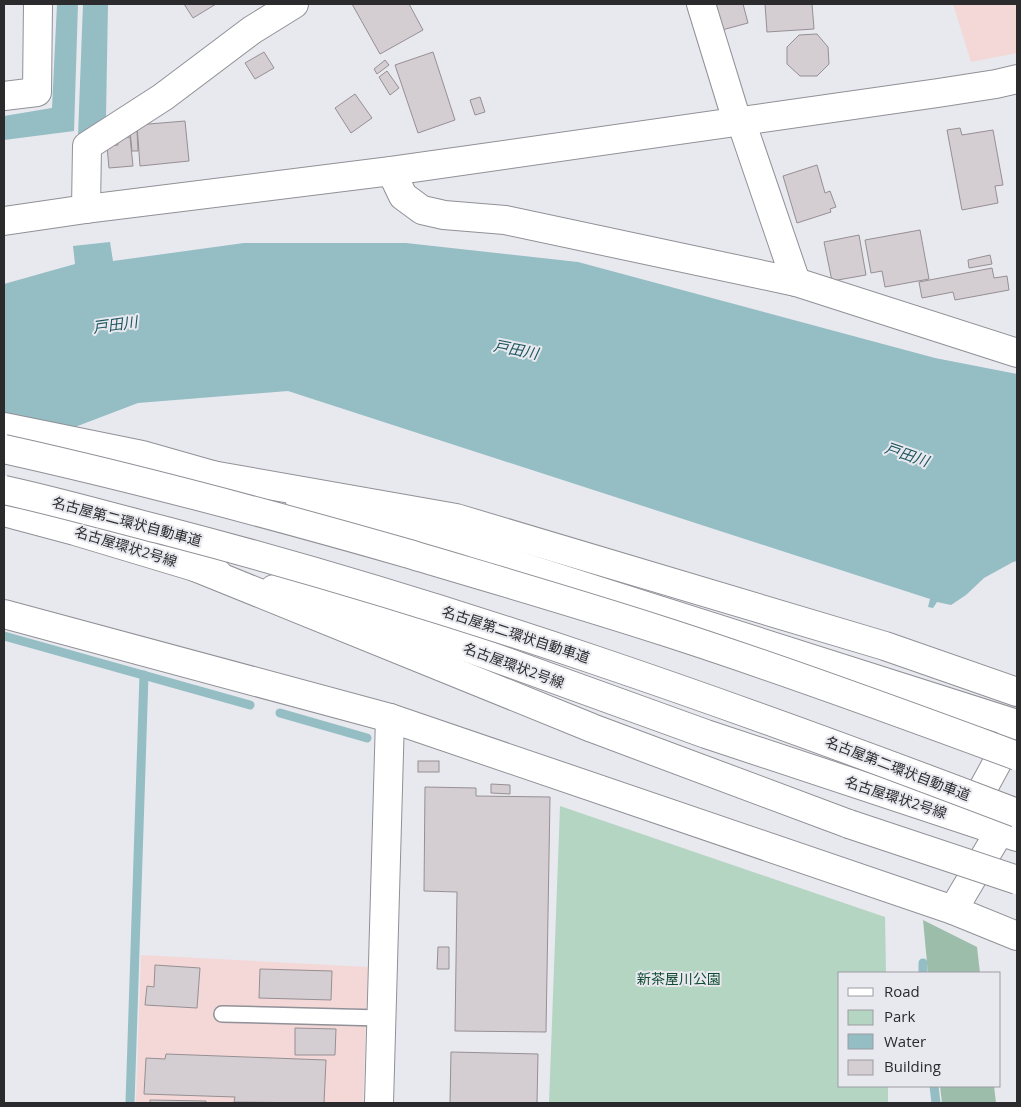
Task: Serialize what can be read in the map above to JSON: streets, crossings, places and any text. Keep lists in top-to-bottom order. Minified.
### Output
{"streets":{"main road":["名古屋第二環状自動車道","名古屋環状2号線"]},"crossings":[["名古屋第二環状自動車道","名古屋環状2号線"]],"water":["戸田川"],"parks":["新茶屋川公園"],"legend":["Road","Park","Water","Building"]}
